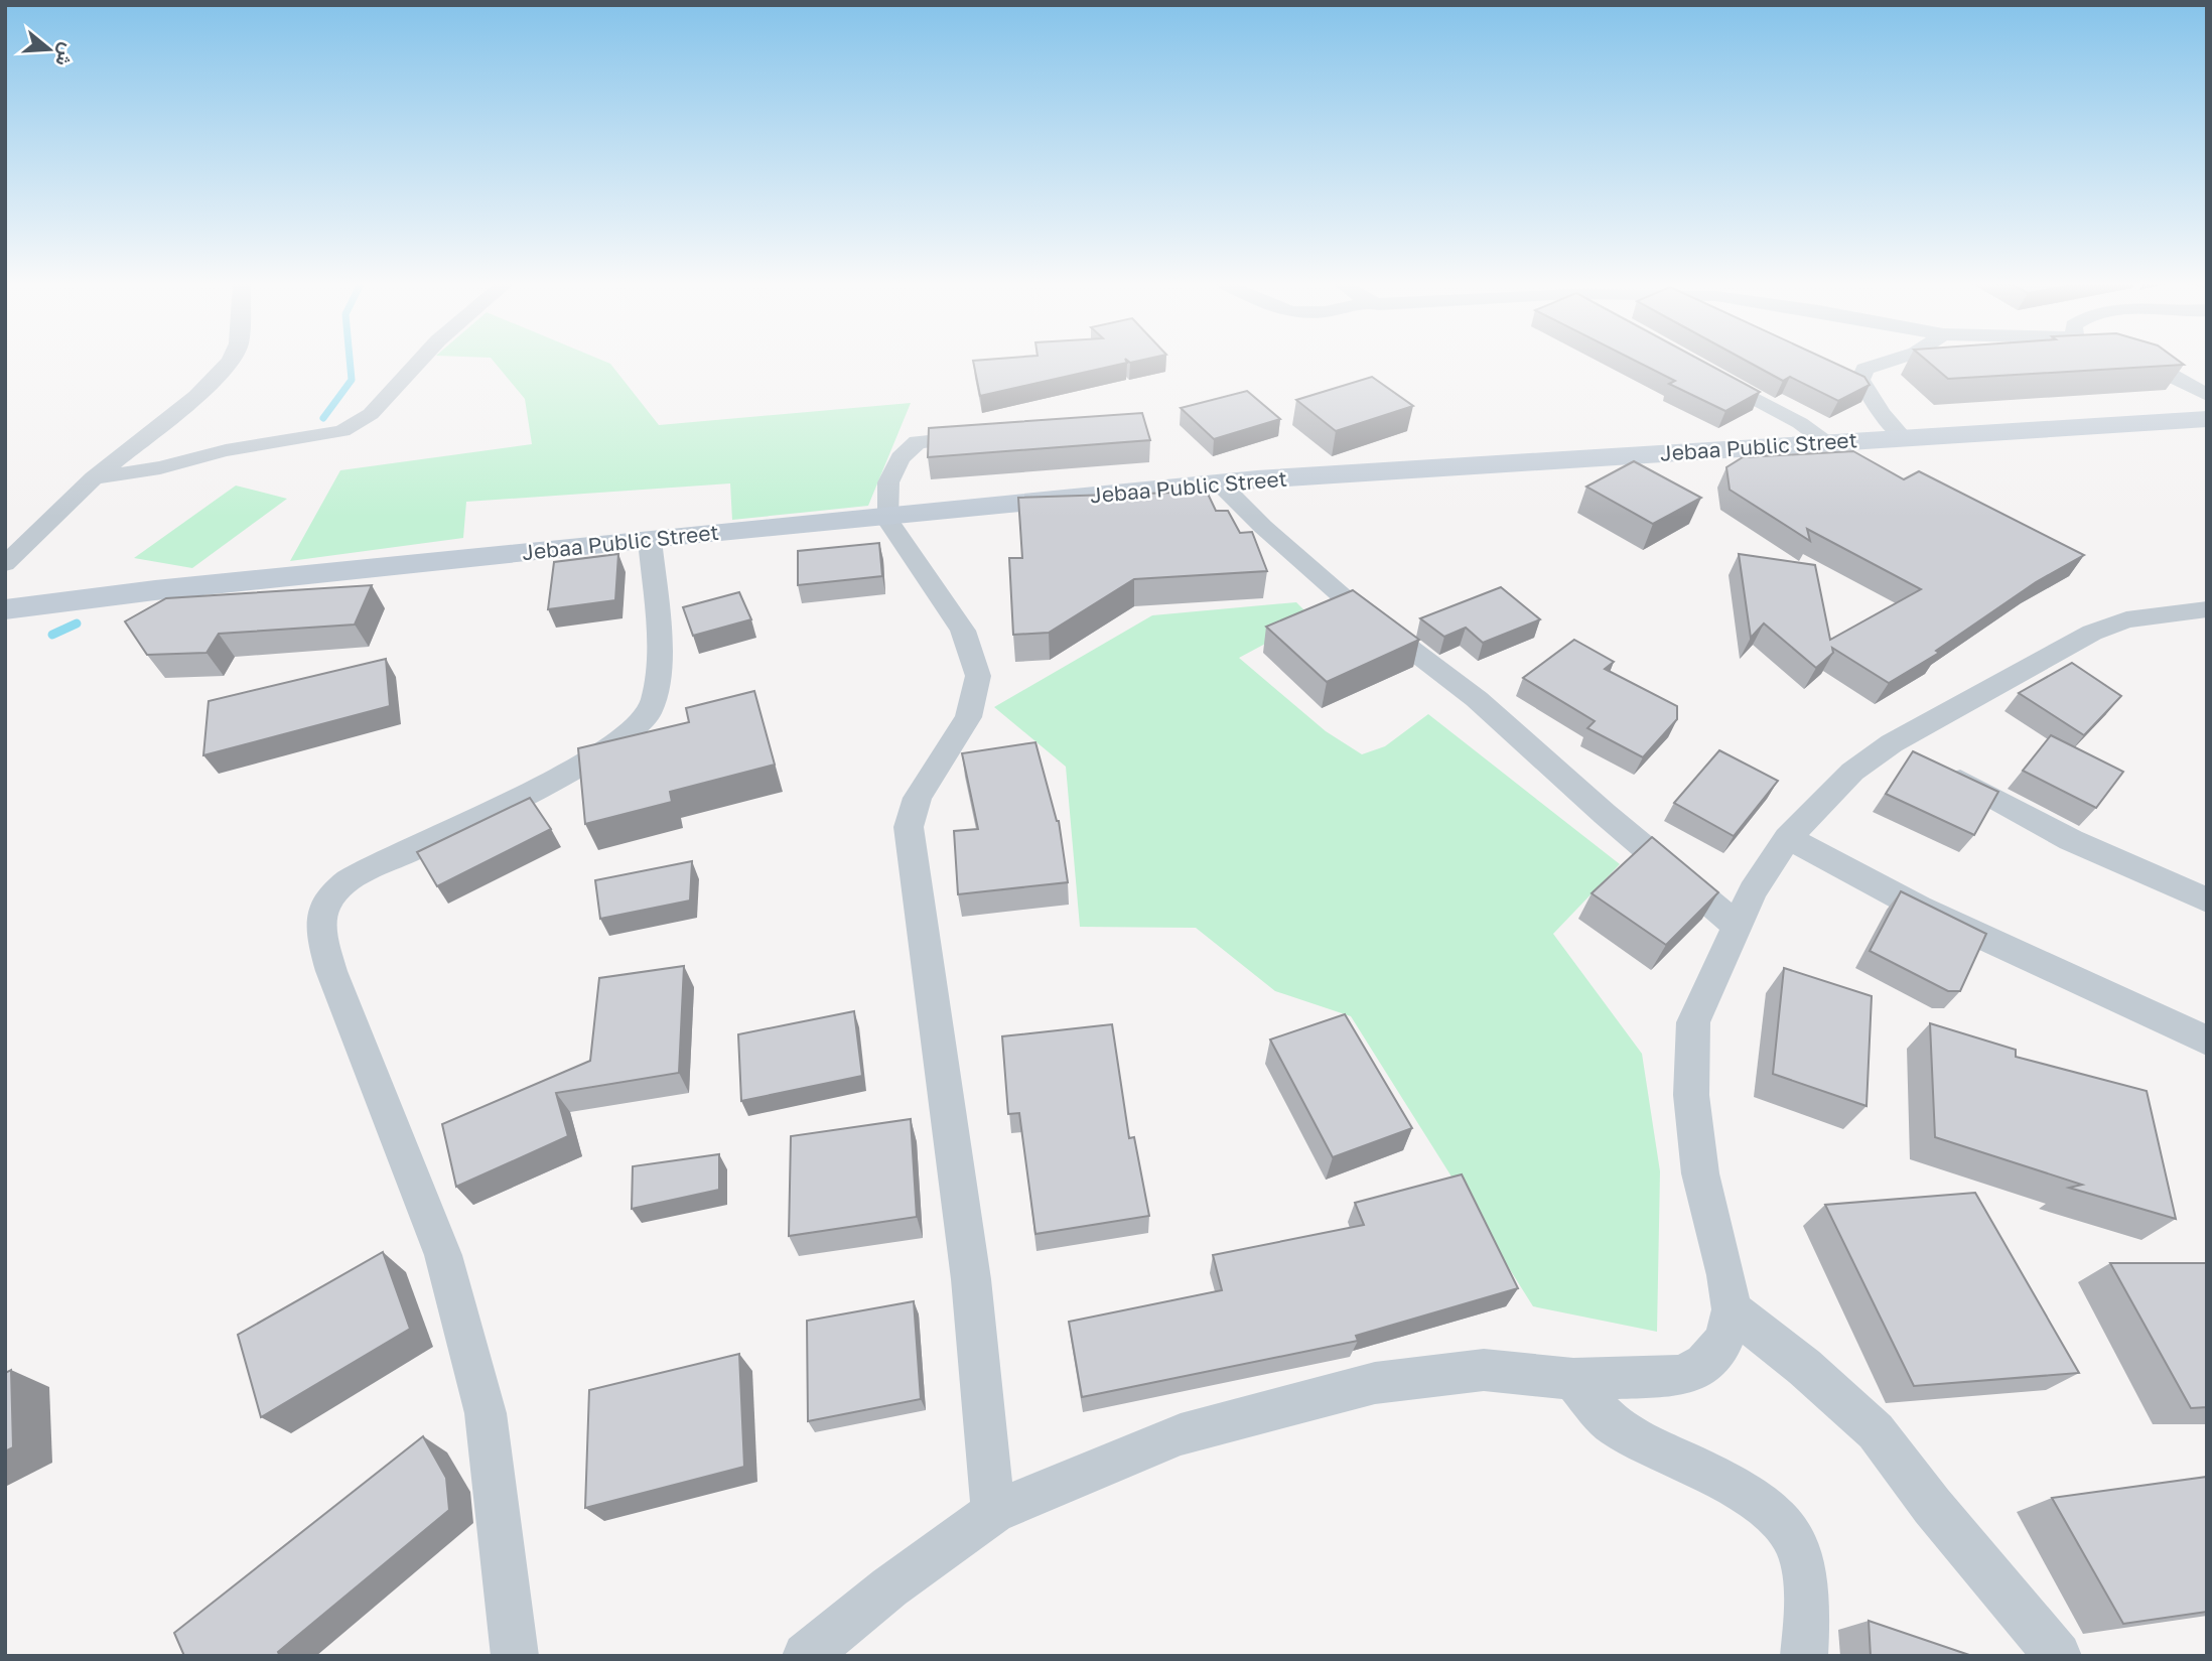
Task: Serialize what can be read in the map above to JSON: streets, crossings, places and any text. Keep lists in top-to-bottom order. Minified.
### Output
{"streets":{"main road":["Jebaa Public Street"]},"north":"right"}
